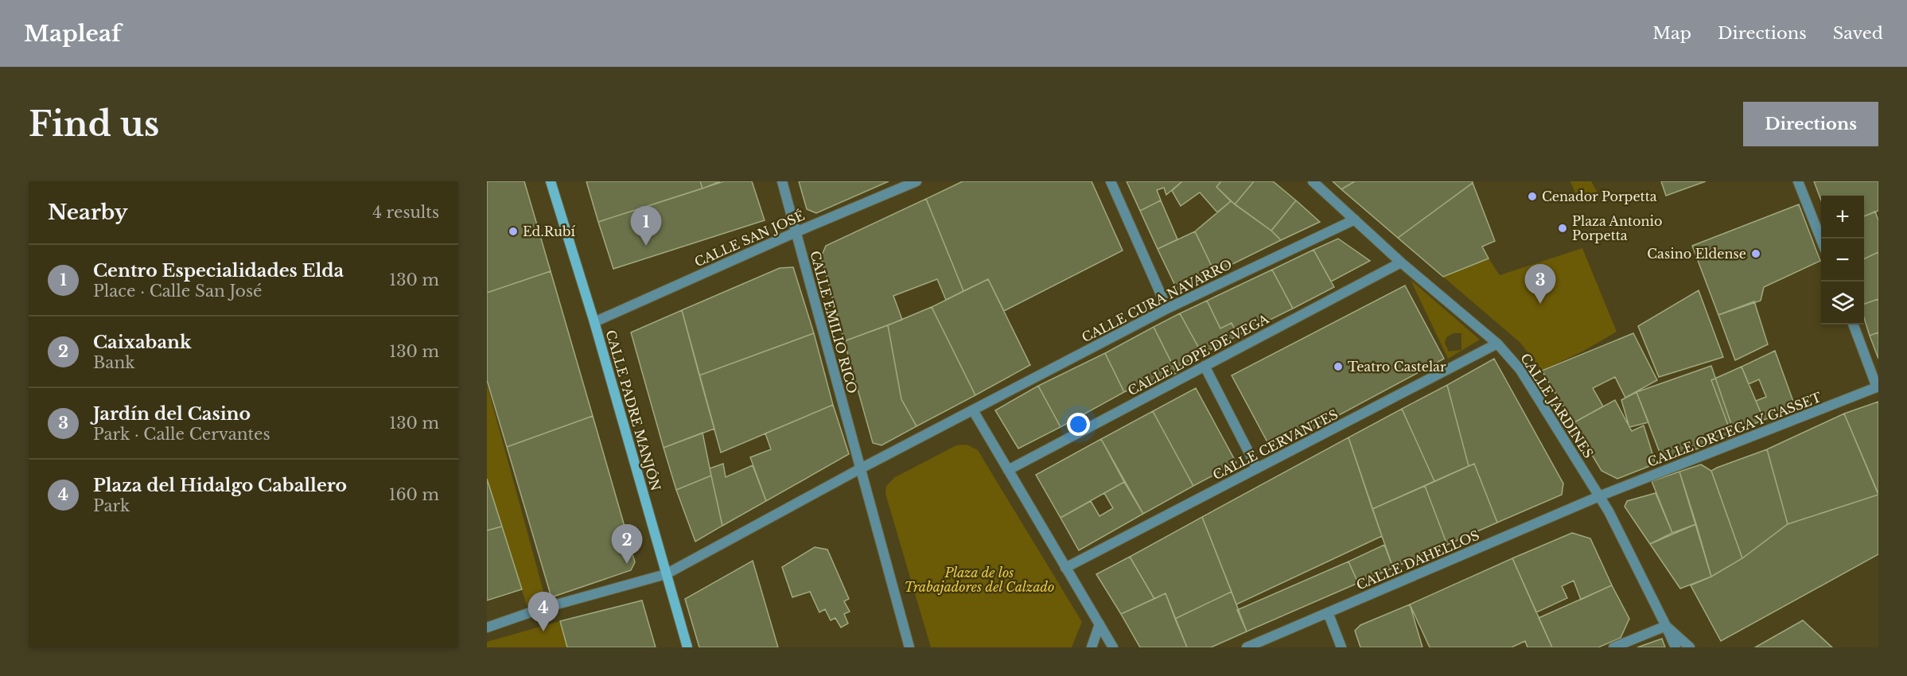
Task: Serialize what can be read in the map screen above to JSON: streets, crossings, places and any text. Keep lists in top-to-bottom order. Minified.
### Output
{"streets":{"street":["CALLE SAN JOSÉ","CALLE CURA NAVARRO","CALLE EMILIO RICO","CALLE LOPE DE VEGA","CALLE JARDINES","CALLE PADRE MANJÓN","CALLE ORTEGA Y GASSET","CALLE CERVANTES","CALLE DAHELLOS"]},"crossings":[["CALLE SAN JOSÉ","CALLE EMILIO RICO"],["CALLE SAN JOSÉ","CALLE PADRE MANJÓN"],["CALLE CURA NAVARRO","CALLE JARDINES"],["CALLE LOPE DE VEGA","CALLE JARDINES"],["CALLE JARDINES","CALLE ORTEGA Y GASSET"],["CALLE JARDINES","CALLE CERVANTES"],["CALLE JARDINES","CALLE DAHELLOS"],["CALLE ORTEGA Y GASSET","CALLE DAHELLOS"]],"parks":["Plaza de los Trabajadores del Calzado"],"places":["Cenador Porpetta","Plaza Antonio Porpetta","Ed.Rubí","Casino Eldense","Teatro Castelar"],"page":{"header":"Mapleaf","nav":["Map","Directions","Saved"],"buttons":"Directions","title":"Find us","heading":["Nearby","4 results"],"map_buttons":["+","−"],"pins":["1","3","2","4"],"list":[{"mark":"1","name":"Centro Especialidades Elda","note":"Place · Calle San José","value":"130 m"},{"mark":"2","name":"Caixabank","note":"Bank","value":"130 m"},{"mark":"3","name":"Jardín del Casino","note":"Park · Calle Cervantes","value":"130 m"},{"mark":"4","name":"Plaza del Hidalgo Caballero","note":"Park","value":"160 m"}]}}
